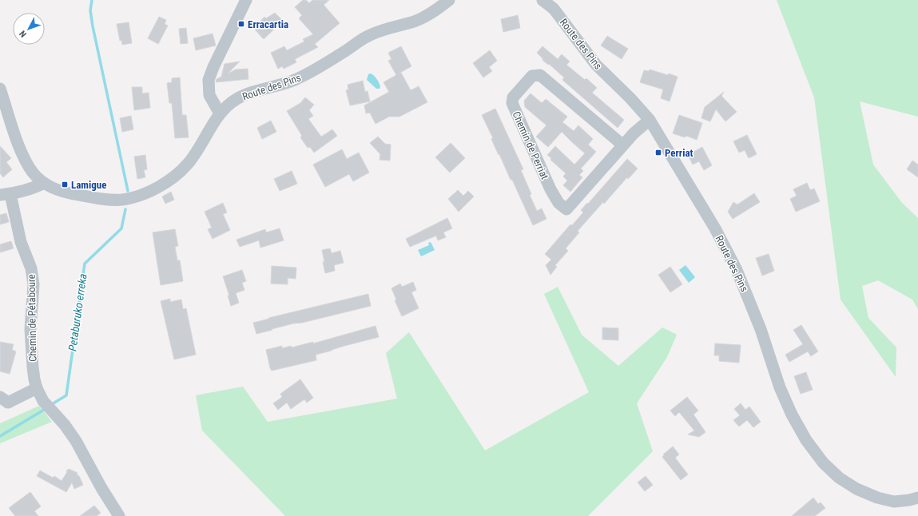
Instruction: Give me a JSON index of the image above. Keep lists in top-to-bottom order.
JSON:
{
  "streets": {
    "street": ["Route des Pins", "Chemin de Perriat", "Chemin de Pétaboure"]
  },
  "crossings": [
    ["Route des Pins", "Chemin de Perriat"]
  ],
  "water": ["Petaburuko erreka"],
  "places": {
    "transit": ["Erracartia", "Perriat", "Lamigue"]
  },
  "north": "bottom left"
}
